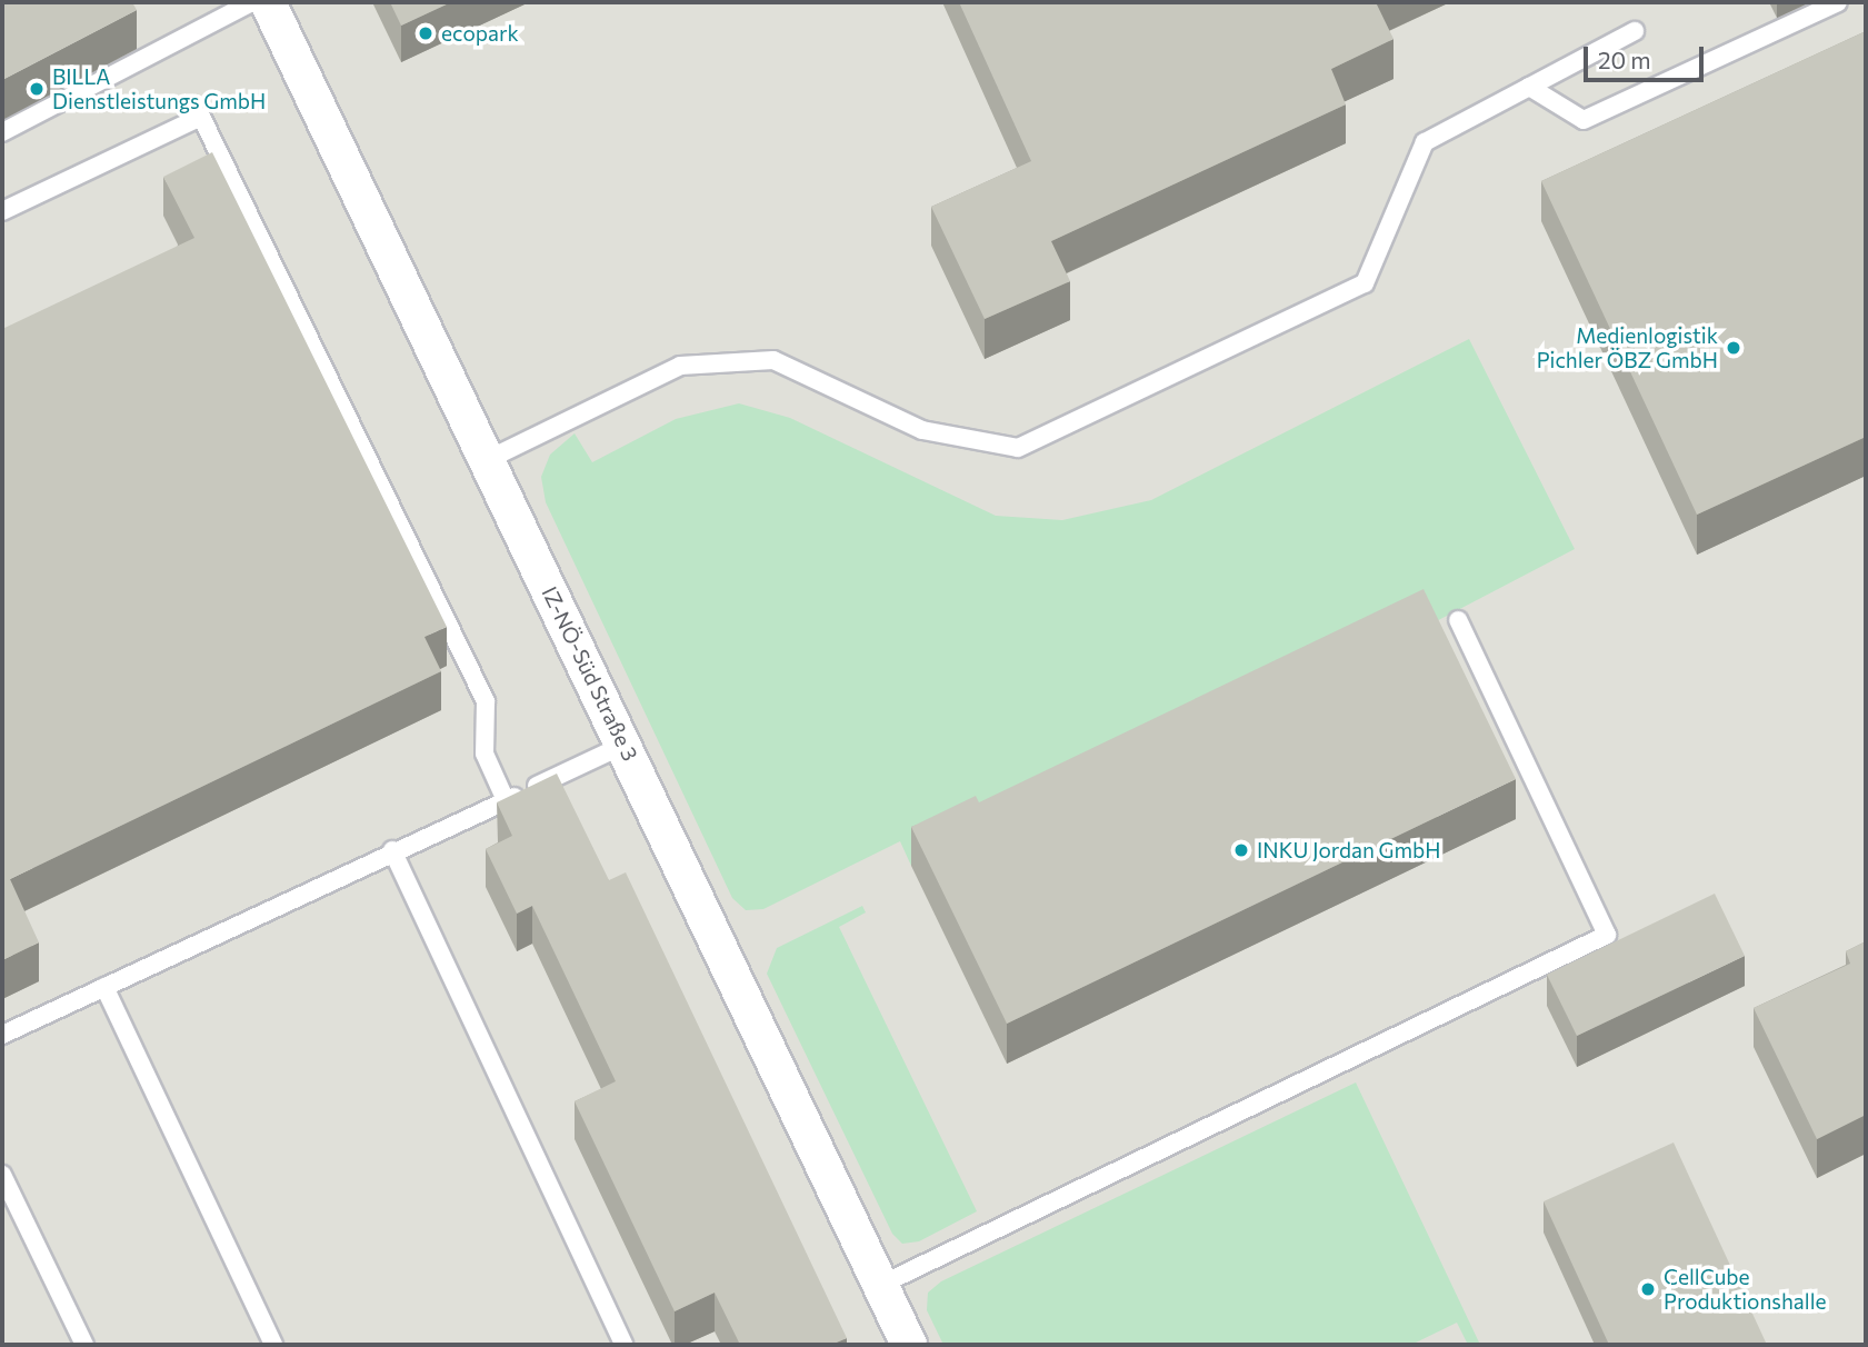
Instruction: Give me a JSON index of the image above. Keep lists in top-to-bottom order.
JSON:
{
  "streets": {
    "street": ["IZ-NÖ-Süd Straße 3"]
  },
  "places": [
    "ecopark",
    "BILLA Dienstleistungs GmbH",
    "Medienlogistik Pichler ÖBZ GmbH",
    "INKU Jordan GmbH",
    "CellCube Produktionshalle"
  ],
  "scale_bar": "20 m"
}
